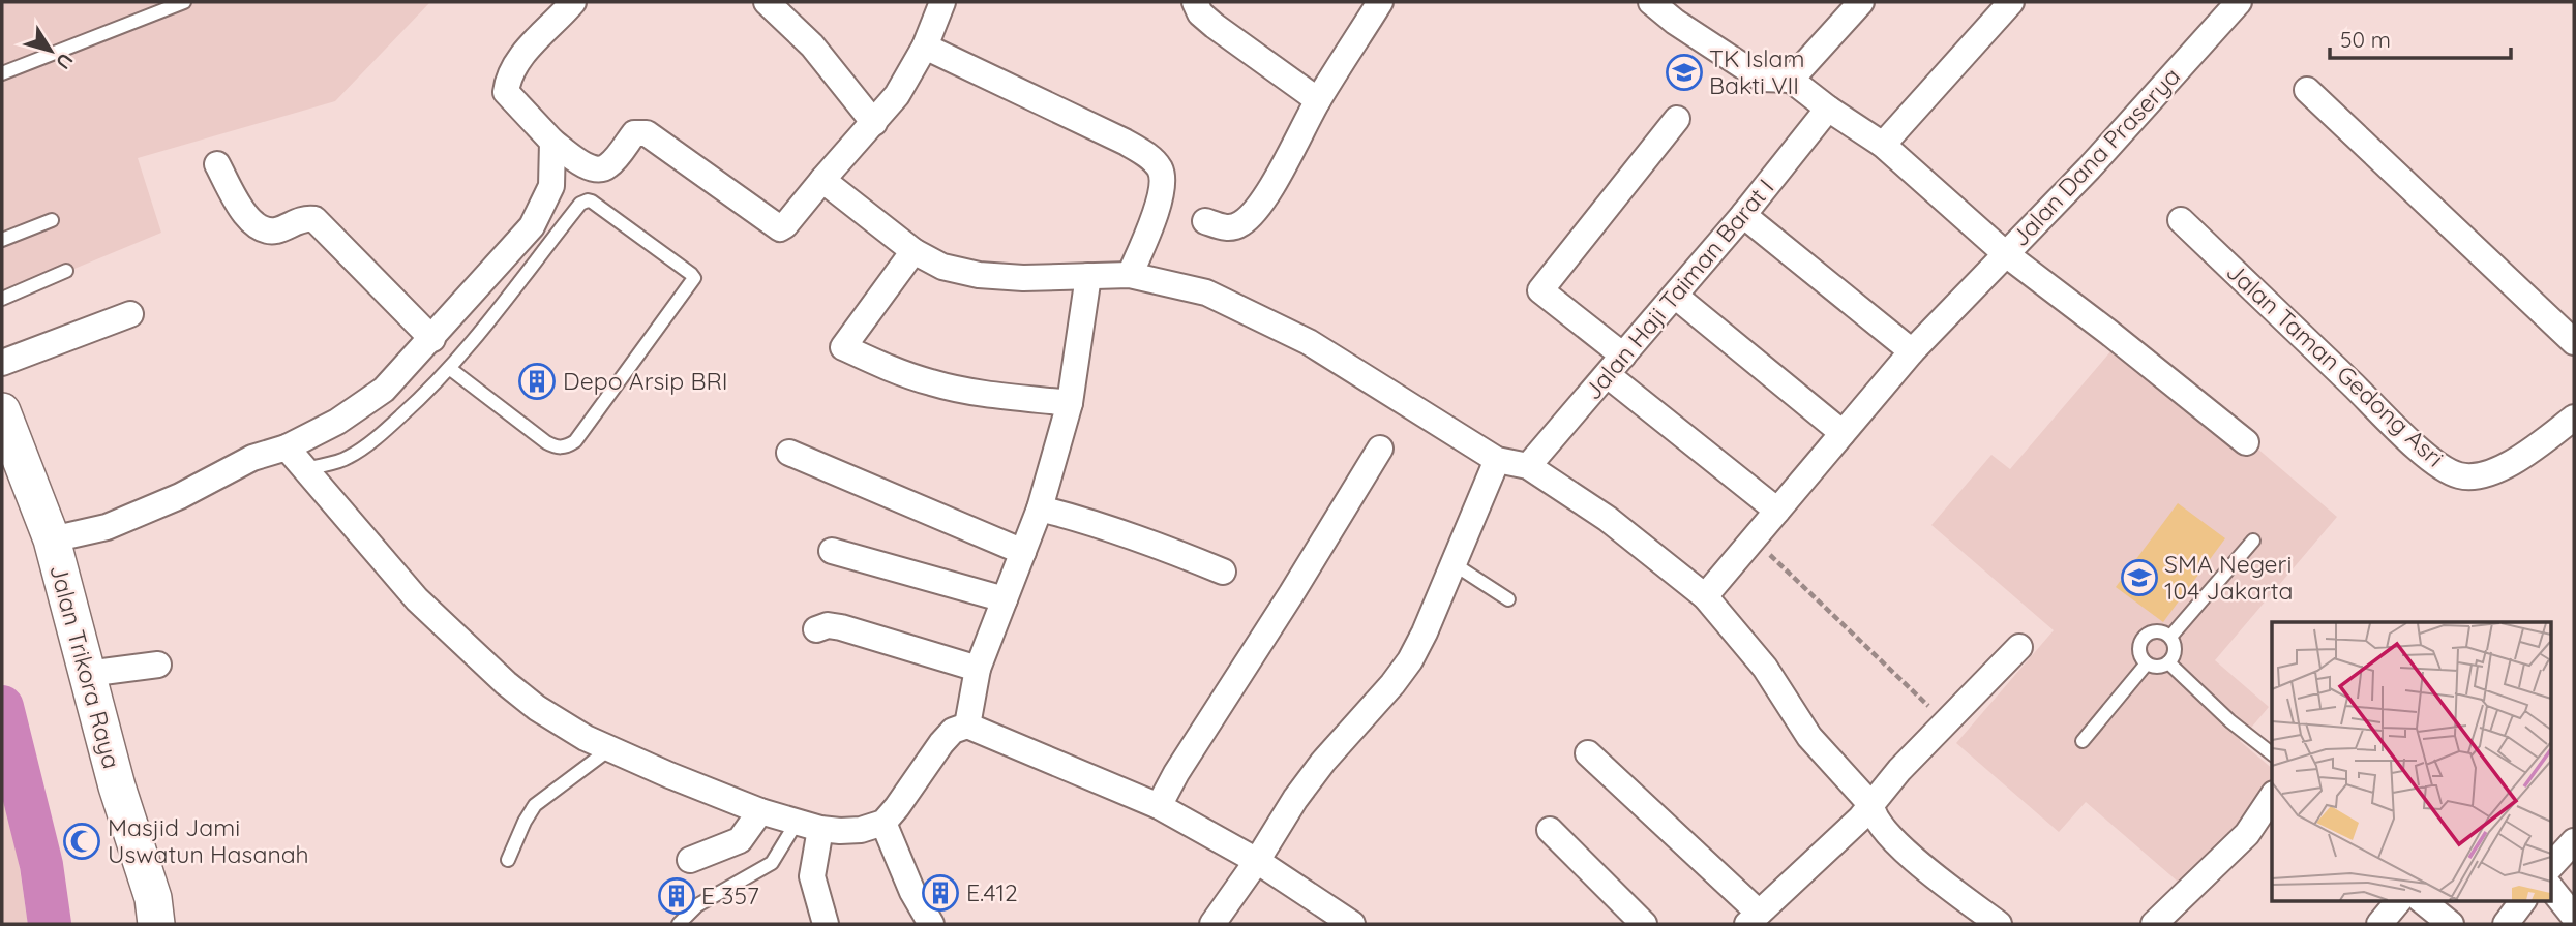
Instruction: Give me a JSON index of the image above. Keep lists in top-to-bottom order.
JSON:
{
  "streets": {
    "street": [
      "Jalan Dana Praserya",
      "Jalan Haji Taiman Barat I",
      "Jalan Taman Gedong Asri",
      "Jalan Trikora Raya"
    ]
  },
  "crossings": [
    ["Jalan Dana Praserya", "Jalan Haji Taiman Barat I"]
  ],
  "places": {
    "school or university": ["TK Islam Bakti VII", "SMA Negeri 104 Jakarta"],
    "building": ["Depo Arsip BRI", "E.412", "E 357"],
    "mosque": ["Masjid Jami Uswatun Hasanah"]
  },
  "scale_bar": "50 m",
  "north": "bottom right"
}
